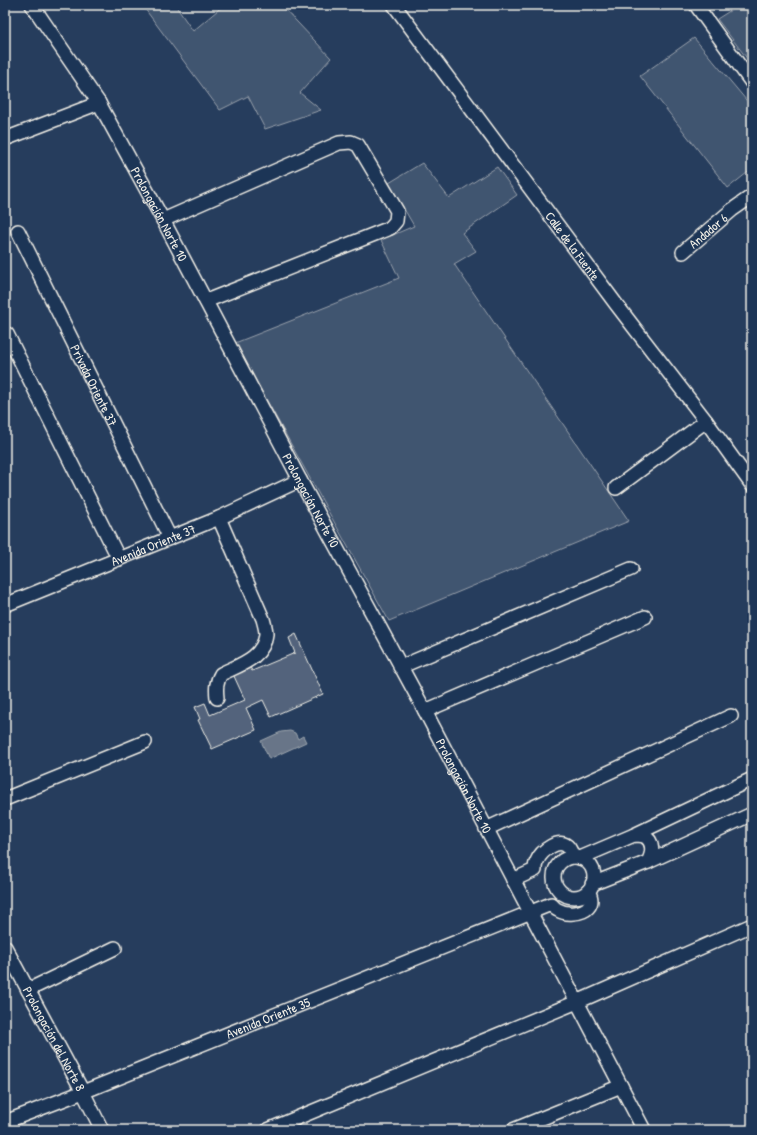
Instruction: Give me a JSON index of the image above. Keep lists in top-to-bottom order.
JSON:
{
  "streets": {
    "street": [
      "Prolongación Norte 10",
      "Andador 6",
      "Calle de la Fuente",
      "Privada Oriente 37",
      "Avenida Oriente 37",
      "Avenida Oriente 35",
      "Prolongación del Norte 8"
    ]
  },
  "crossings": [
    ["Prolongación Norte 10", "Avenida Oriente 37"],
    ["Prolongación Norte 10", "Avenida Oriente 35"],
    ["Privada Oriente 37", "Avenida Oriente 37"],
    ["Avenida Oriente 35", "Prolongación del Norte 8"]
  ]
}
